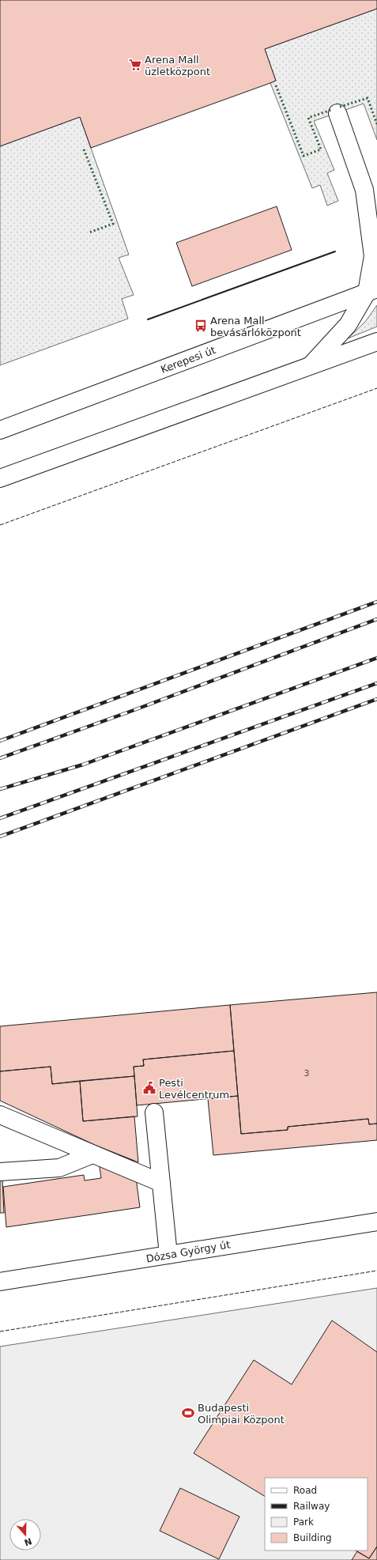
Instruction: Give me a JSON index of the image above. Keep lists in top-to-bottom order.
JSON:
{
  "streets": {
    "main road": ["Kerepesi út", "Dózsa György út"]
  },
  "places": {
    "supermarket": ["Arena Mall üzletközpont"],
    "bus stop": ["Arena Mall bevásárlóközpont"],
    "public building": ["Pesti Levélcentrum"],
    "sports": ["Budapesti Olimpiai Központ"]
  },
  "house_numbers": ["3"],
  "legend": [
    "Road",
    "Railway",
    "Park",
    "Building"
  ],
  "north": "bottom"
}
